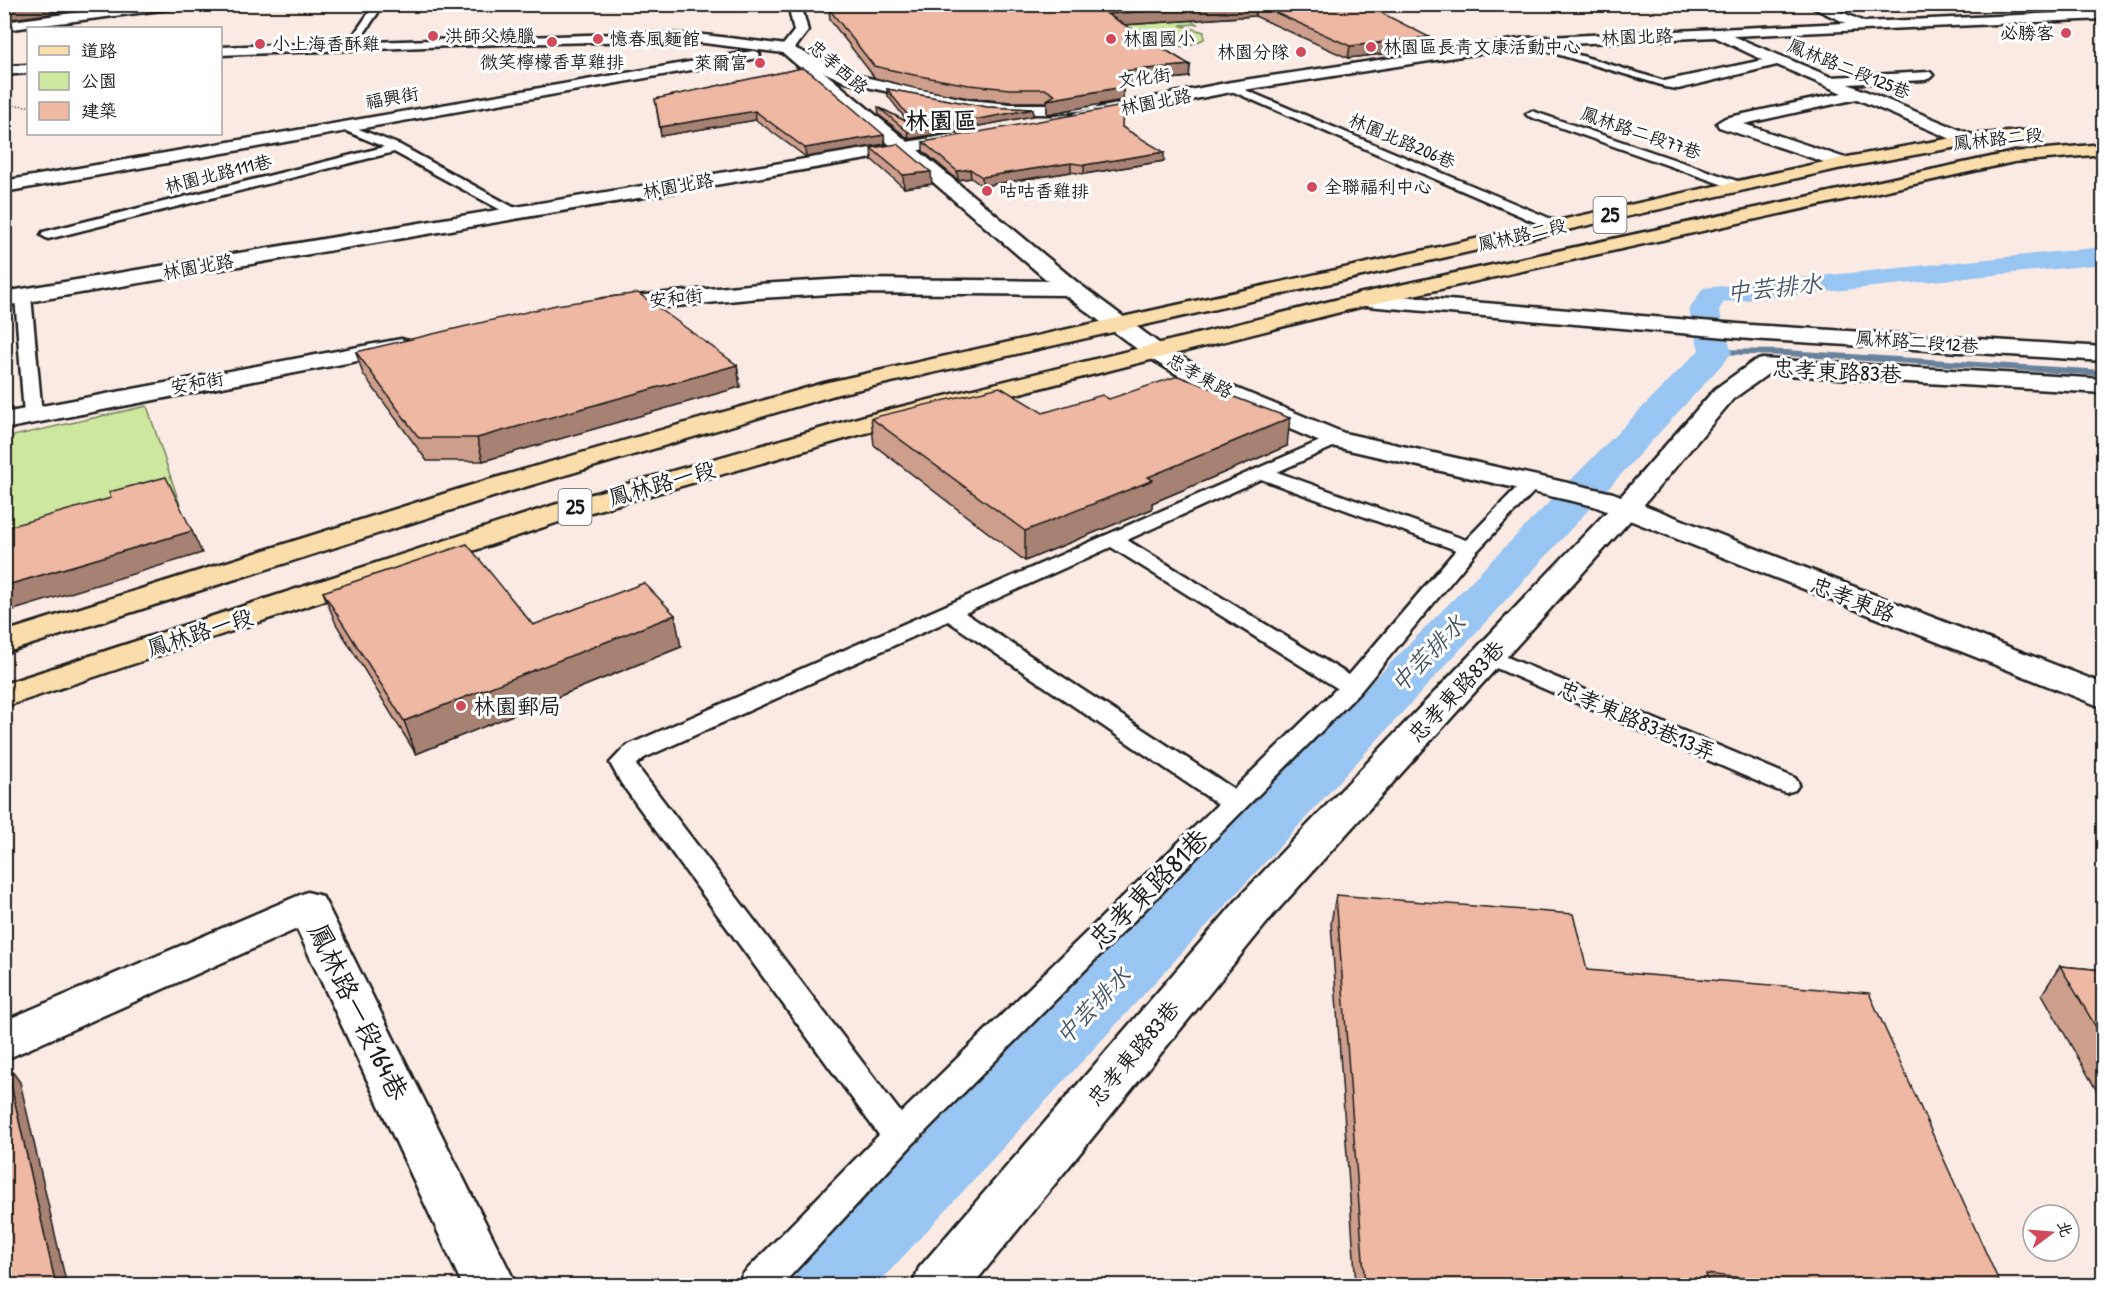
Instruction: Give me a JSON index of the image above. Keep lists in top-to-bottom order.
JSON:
{
  "streets": {
    "main road": ["鳳林路二段", "25", "鳳林路一段"],
    "street": [
      "林園北路",
      "忠孝西路",
      "鳳林路二段125巷",
      "文化街",
      "福興街",
      "安和街",
      "鳳林路二段12巷",
      "忠孝東路83巷",
      "忠孝東路",
      "鳳林路一段164巷"
    ],
    "lane": [
      "鳳林路二段77巷",
      "林園北路206巷",
      "林園北路111巷",
      "忠孝東路83巷13弄",
      "忠孝東路81巷"
    ]
  },
  "crossings": [
    ["林園北路", "忠孝西路"],
    ["林園北路", "鳳林路二段125巷"],
    ["林園北路", "文化街"],
    ["林園北路", "林園北路206巷"],
    ["林園北路", "忠孝東路"],
    ["忠孝西路", "文化街"],
    ["忠孝西路", "福興街"],
    ["忠孝西路", "忠孝東路"],
    ["鳳林路二段125巷", "鳳林路二段"],
    ["文化街", "福興街"],
    ["文化街", "林園北路206巷"],
    ["鳳林路二段77巷", "鳳林路二段"],
    ["鳳林路二段", "林園北路206巷"],
    ["鳳林路二段", "鳳林路二段12巷"],
    ["鳳林路二段", "忠孝東路"],
    ["鳳林路二段", "鳳林路一段"],
    ["安和街", "忠孝東路"],
    ["忠孝東路83巷", "忠孝東路"],
    ["忠孝東路83巷", "忠孝東路83巷13弄"],
    ["忠孝東路", "鳳林路一段"],
    ["忠孝東路", "忠孝東路81巷"]
  ],
  "districts": ["林園區"],
  "water": ["中芸排水"],
  "places": [
    "必勝客",
    "洪師父燒臘",
    "憶春風麵館",
    "林園國小",
    "微笑檸檬香草雞排",
    "小上海香酥雞",
    "林園區長青文康活動中心",
    "林園分隊",
    "萊爾富",
    "全聯福利中心",
    "咕咕香雞排",
    "林園郵局"
  ],
  "legend": ["道路", "公園", "建築"],
  "north": "right"
}
